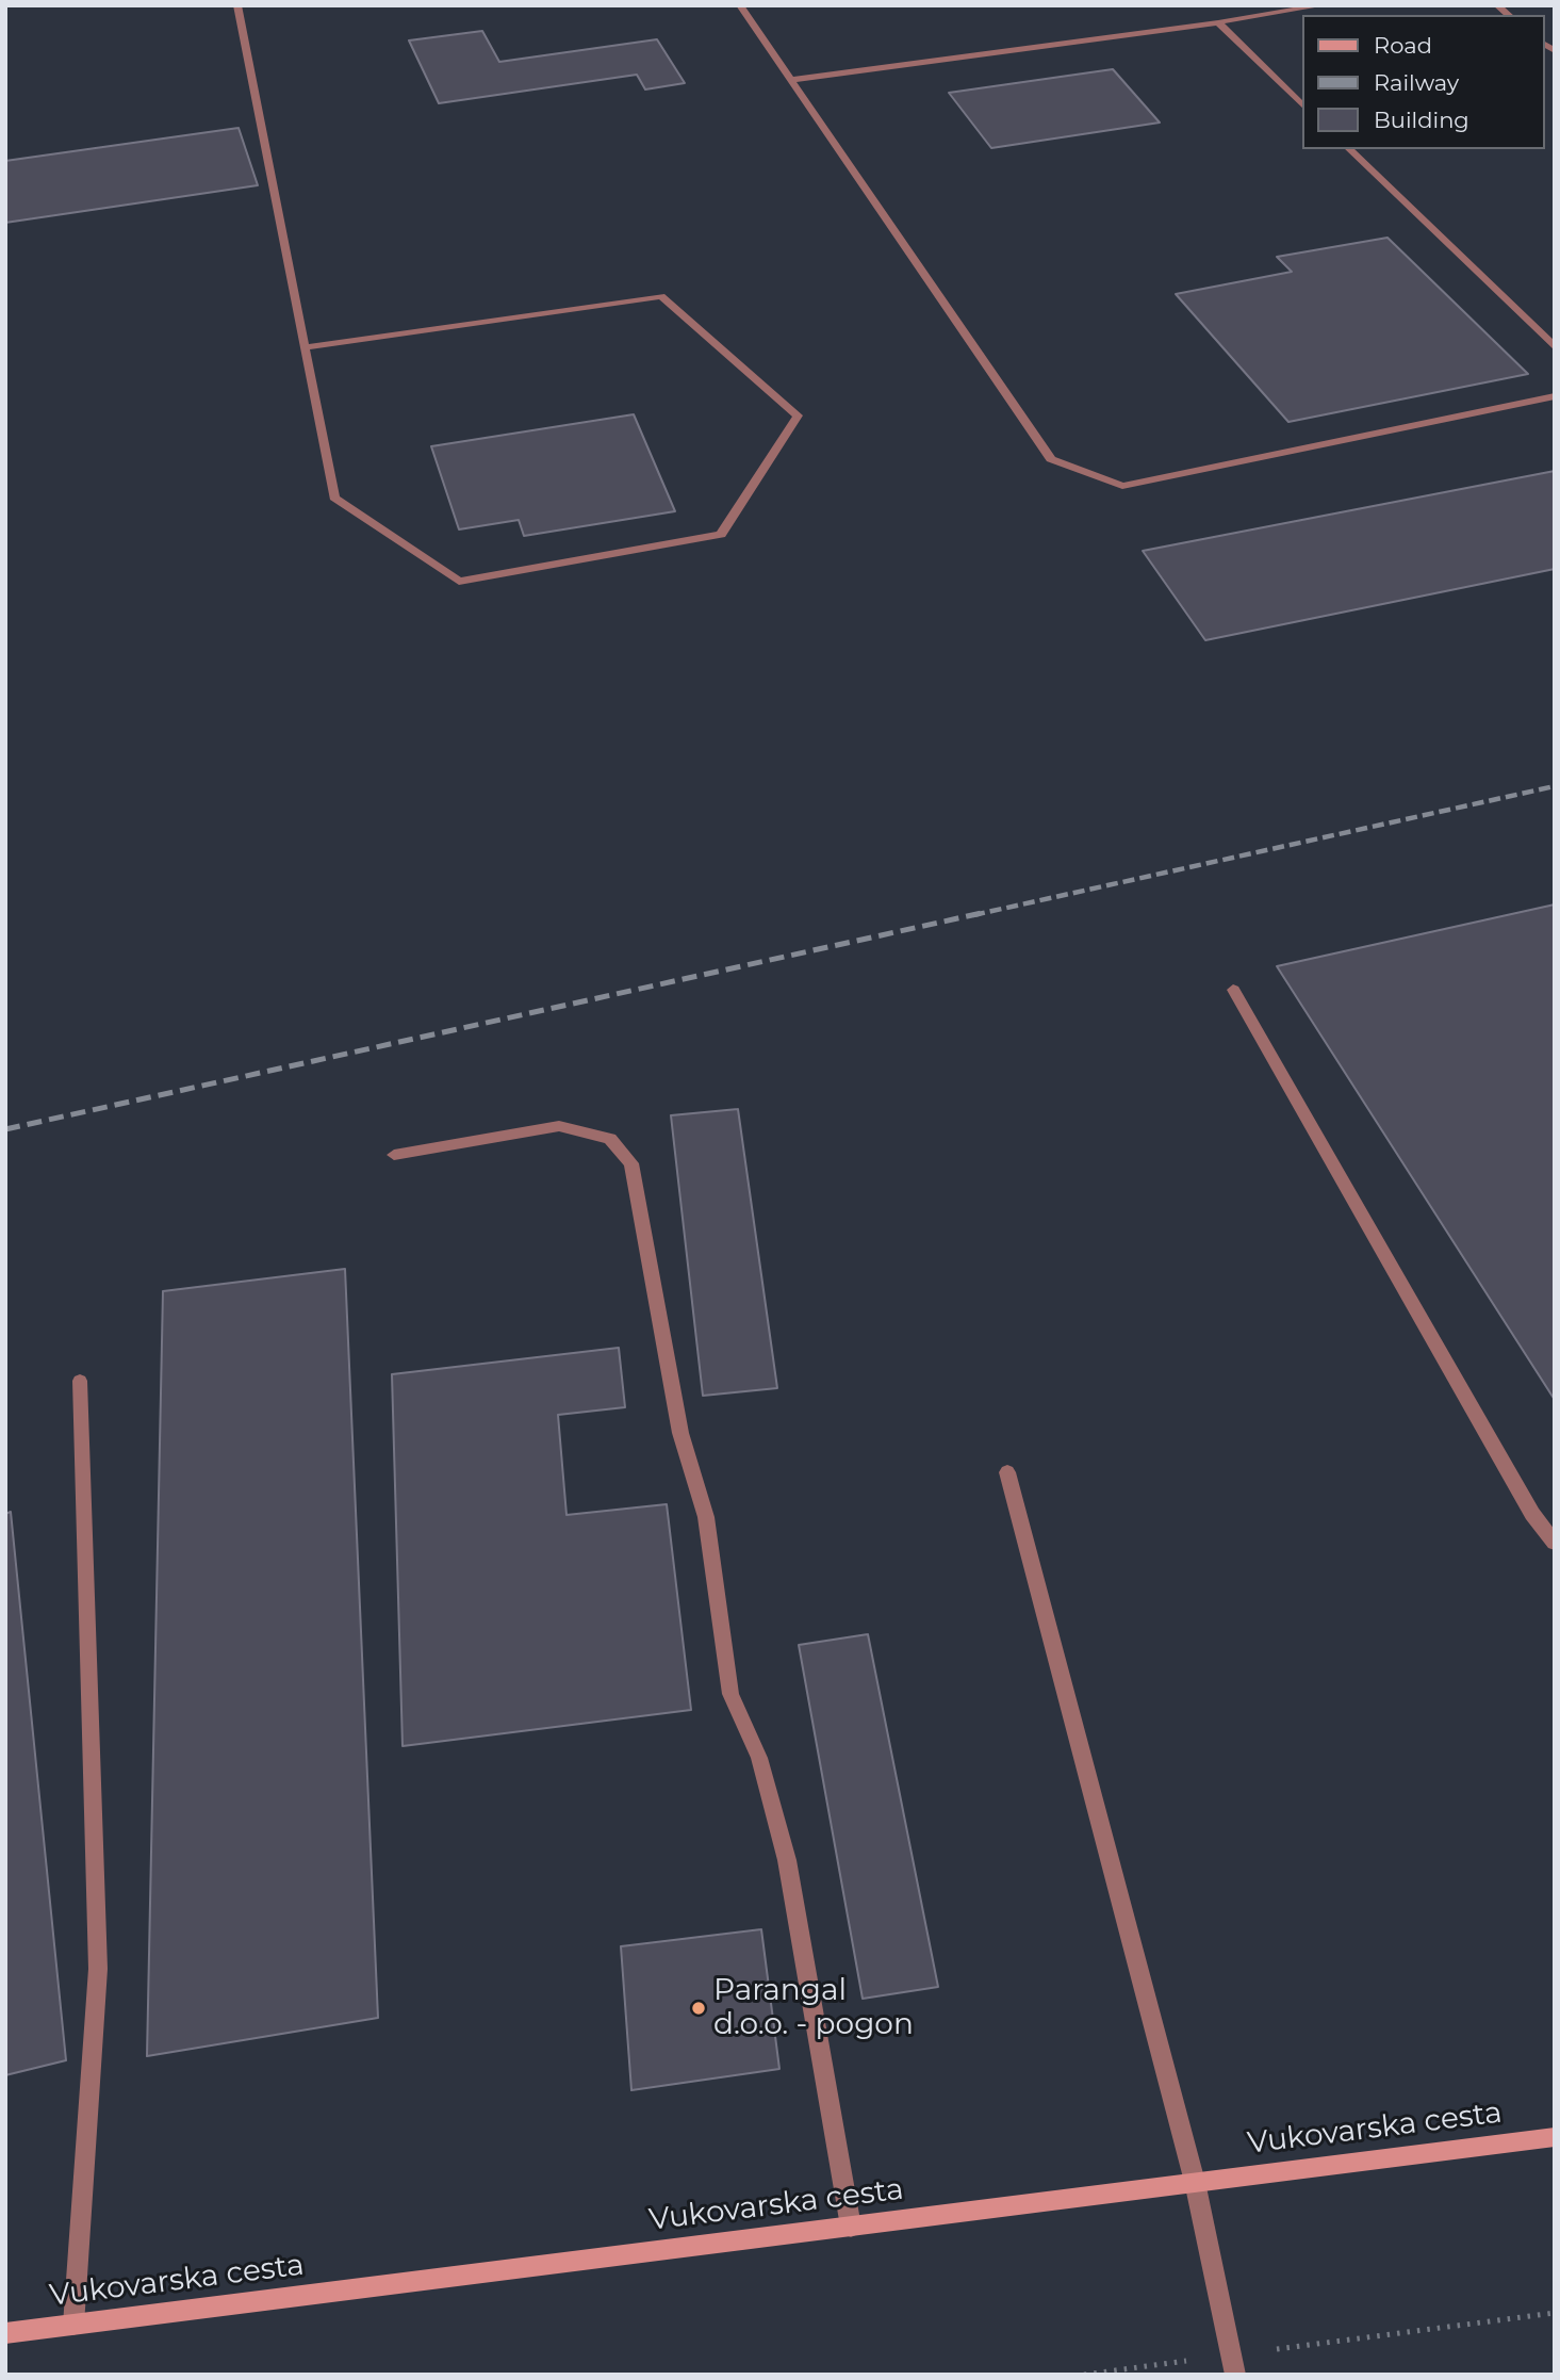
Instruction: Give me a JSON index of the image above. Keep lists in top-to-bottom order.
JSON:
{
  "streets": {
    "main road": ["Vukovarska cesta"]
  },
  "places": ["Parangal d.o.o. - pogon"],
  "legend": ["Road", "Railway", "Building"]
}
